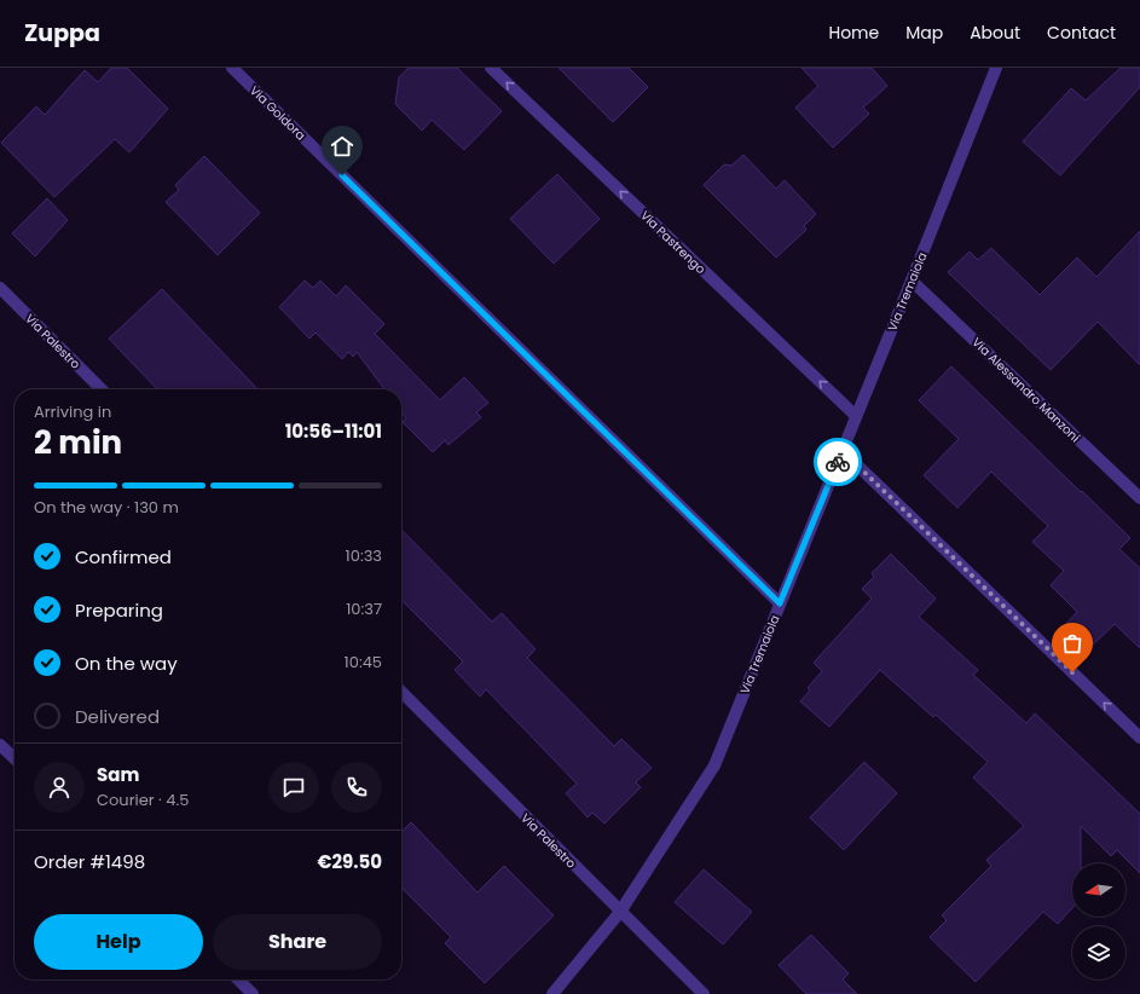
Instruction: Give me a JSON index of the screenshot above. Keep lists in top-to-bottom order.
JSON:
{
  "streets": {
    "street": [
      "Via Goldora",
      "Via Pastrengo",
      "Via Tremaiola",
      "Via Palestro",
      "Via Alessandro Manzoni"
    ]
  },
  "crossings": [
    ["Via Goldora", "Via Tremaiola"],
    ["Via Pastrengo", "Via Tremaiola"],
    ["Via Tremaiola", "Via Palestro"],
    ["Via Tremaiola", "Via Alessandro Manzoni"]
  ],
  "one_way": ["Via Pastrengo"],
  "north": "left",
  "page": {
    "header": "Zuppa",
    "nav": [
      "Home",
      "Map",
      "About",
      "Contact"
    ],
    "heading": ["2 min", "Arriving in", "10:56–11:01"],
    "panel": [
      "Sam",
      "Courier · 4.5",
      "Order #1498",
      "€29.50"
    ],
    "bar": "On the way · 130 m",
    "list": [
      ["Confirmed", "10:33"],
      ["Preparing", "10:37"],
      ["On the way", "10:45"],
      "Delivered"
    ],
    "buttons": ["Help", "Share"]
  }
}
